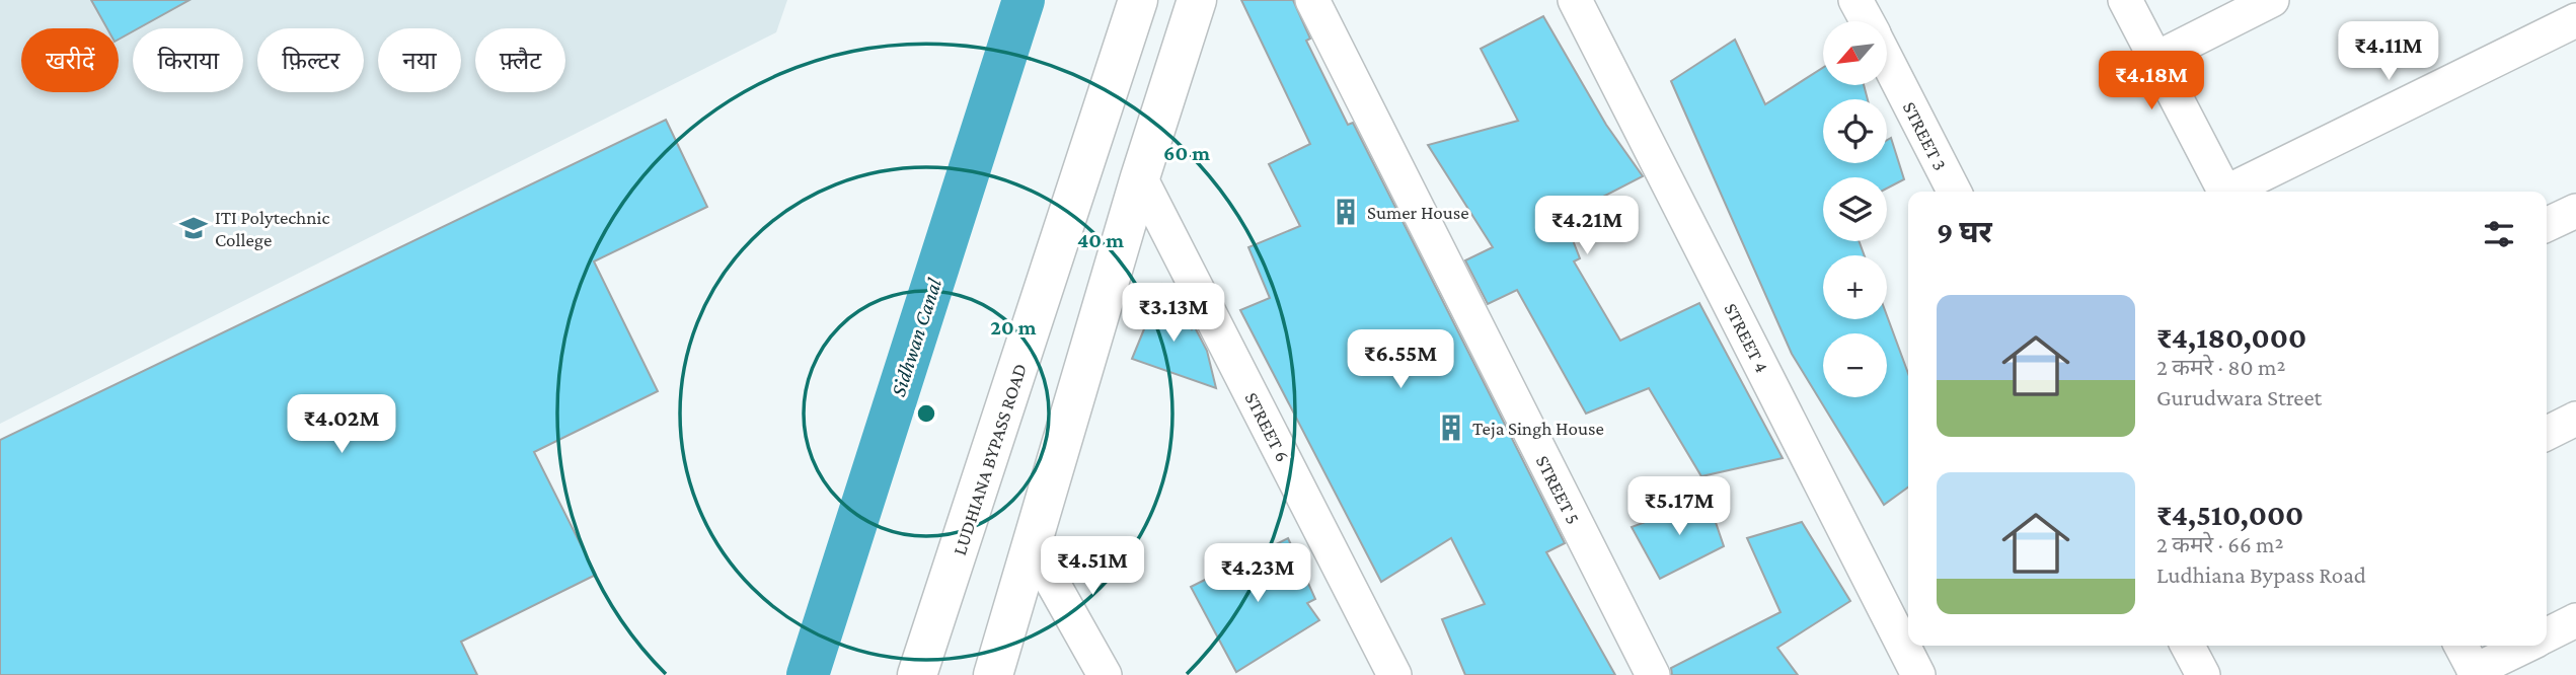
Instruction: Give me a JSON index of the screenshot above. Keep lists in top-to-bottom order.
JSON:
{
  "streets": {
    "highway": ["LUDHIANA BYPASS ROAD"],
    "street": [
      "STREET 3",
      "STREET 4",
      "STREET 6",
      "STREET 5"
    ]
  },
  "water": ["Sidhwan Canal"],
  "places": {
    "building": ["Sumer House", "Teja Singh House"],
    "school or university": ["ITI Polytechnic College"]
  },
  "north": "bottom left",
  "page": {
    "map_buttons": ["+", "−"],
    "price": [
      "₹4.11M",
      "₹4.18M",
      "₹4.21M",
      "₹3.13M",
      "₹6.55M",
      "₹4.02M",
      "₹5.17M",
      "₹4.51M",
      "₹4.23M"
    ],
    "chip": [
      "खरीदें",
      "किराया",
      "फ़िल्टर",
      "नया",
      "फ़्लैट"
    ],
    "heading": "9 घर",
    "list": [
      {
        "name": "₹4,180,000",
        "note": "2 कमरे · 80 m² · Gurudwara Street"
      },
      {
        "name": "₹4,510,000",
        "note": "2 कमरे · 66 m² · Ludhiana Bypass Road"
      }
    ]
  },
  "rings": ["60 m", "40 m", "20 m"]
}
